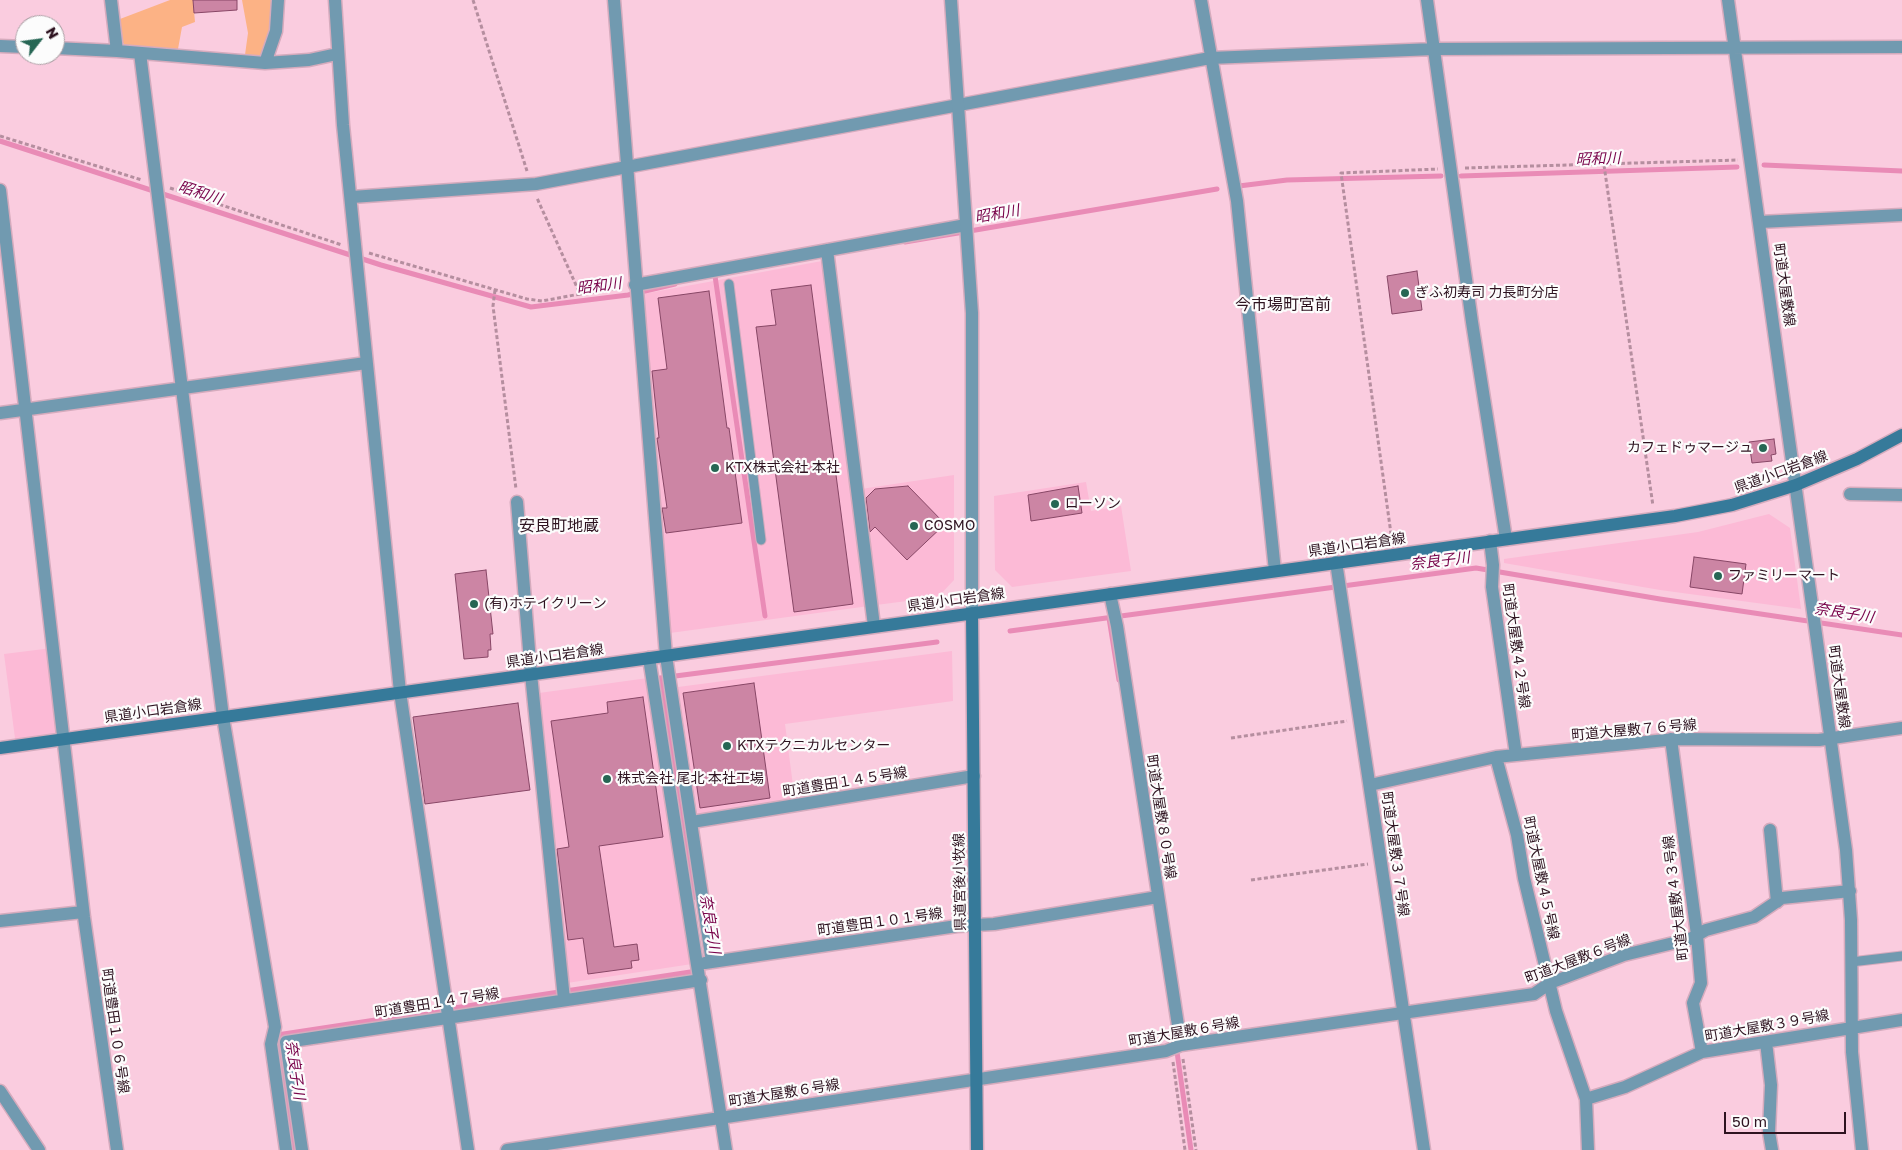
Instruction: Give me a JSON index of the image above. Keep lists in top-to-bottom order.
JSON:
{
  "streets": {
    "main road": ["県道小口岩倉線", "県道宮後小牧線"],
    "street": [
      "町道大屋敷線",
      "町道大屋敷４２号線",
      "町道大屋敷７６号線",
      "町道豊田１４５号線",
      "町道大屋敷８０号線",
      "町道大屋敷３７号線",
      "町道大屋敷４５号線",
      "町道大屋敷４３号線",
      "町道豊田１０１号線",
      "町道大屋敷６号線",
      "町道豊田１４７号線",
      "町道大屋敷３９号線",
      "町道豊田１０６号線"
    ]
  },
  "crossings": [
    ["町道大屋敷線", "県道小口岩倉線"],
    ["町道大屋敷線", "町道大屋敷７６号線"],
    ["町道大屋敷線", "町道大屋敷６号線"],
    ["町道大屋敷線", "町道大屋敷３９号線"],
    ["県道小口岩倉線", "町道大屋敷４２号線"],
    ["県道小口岩倉線", "町道大屋敷８０号線"],
    ["県道小口岩倉線", "町道大屋敷３７号線"],
    ["県道小口岩倉線", "県道宮後小牧線"],
    ["県道小口岩倉線", "町道豊田１０６号線"],
    ["町道大屋敷４２号線", "町道大屋敷７６号線"],
    ["町道大屋敷７６号線", "町道大屋敷３７号線"],
    ["町道大屋敷７６号線", "町道大屋敷４５号線"],
    ["町道大屋敷７６号線", "町道大屋敷４３号線"],
    ["町道豊田１４５号線", "県道宮後小牧線"],
    ["町道大屋敷８０号線", "町道豊田１０１号線"],
    ["町道大屋敷８０号線", "町道大屋敷６号線"],
    ["町道大屋敷３７号線", "町道大屋敷６号線"],
    ["町道大屋敷４５号線", "町道大屋敷６号線"],
    ["町道大屋敷４５号線", "町道大屋敷３９号線"],
    ["県道宮後小牧線", "町道豊田１０１号線"],
    ["県道宮後小牧線", "町道大屋敷６号線"],
    ["町道大屋敷４３号線", "町道大屋敷６号線"],
    ["町道大屋敷４３号線", "町道大屋敷３９号線"]
  ],
  "districts": ["今市場町宮前", "安良町地蔵"],
  "water": ["昭和川", "奈良子川"],
  "places": [
    "ぎふ初寿司 力長町分店",
    "カフェドゥマージュ",
    "KTX株式会社 本社",
    "ローソン",
    "COSMO",
    "ファミリーマート",
    "(有)ホテイクリーン",
    "KTXテクニカルセンター",
    "株式会社 尾北 本社工場"
  ],
  "scale_bar": "50 m",
  "north": "top right"
}
